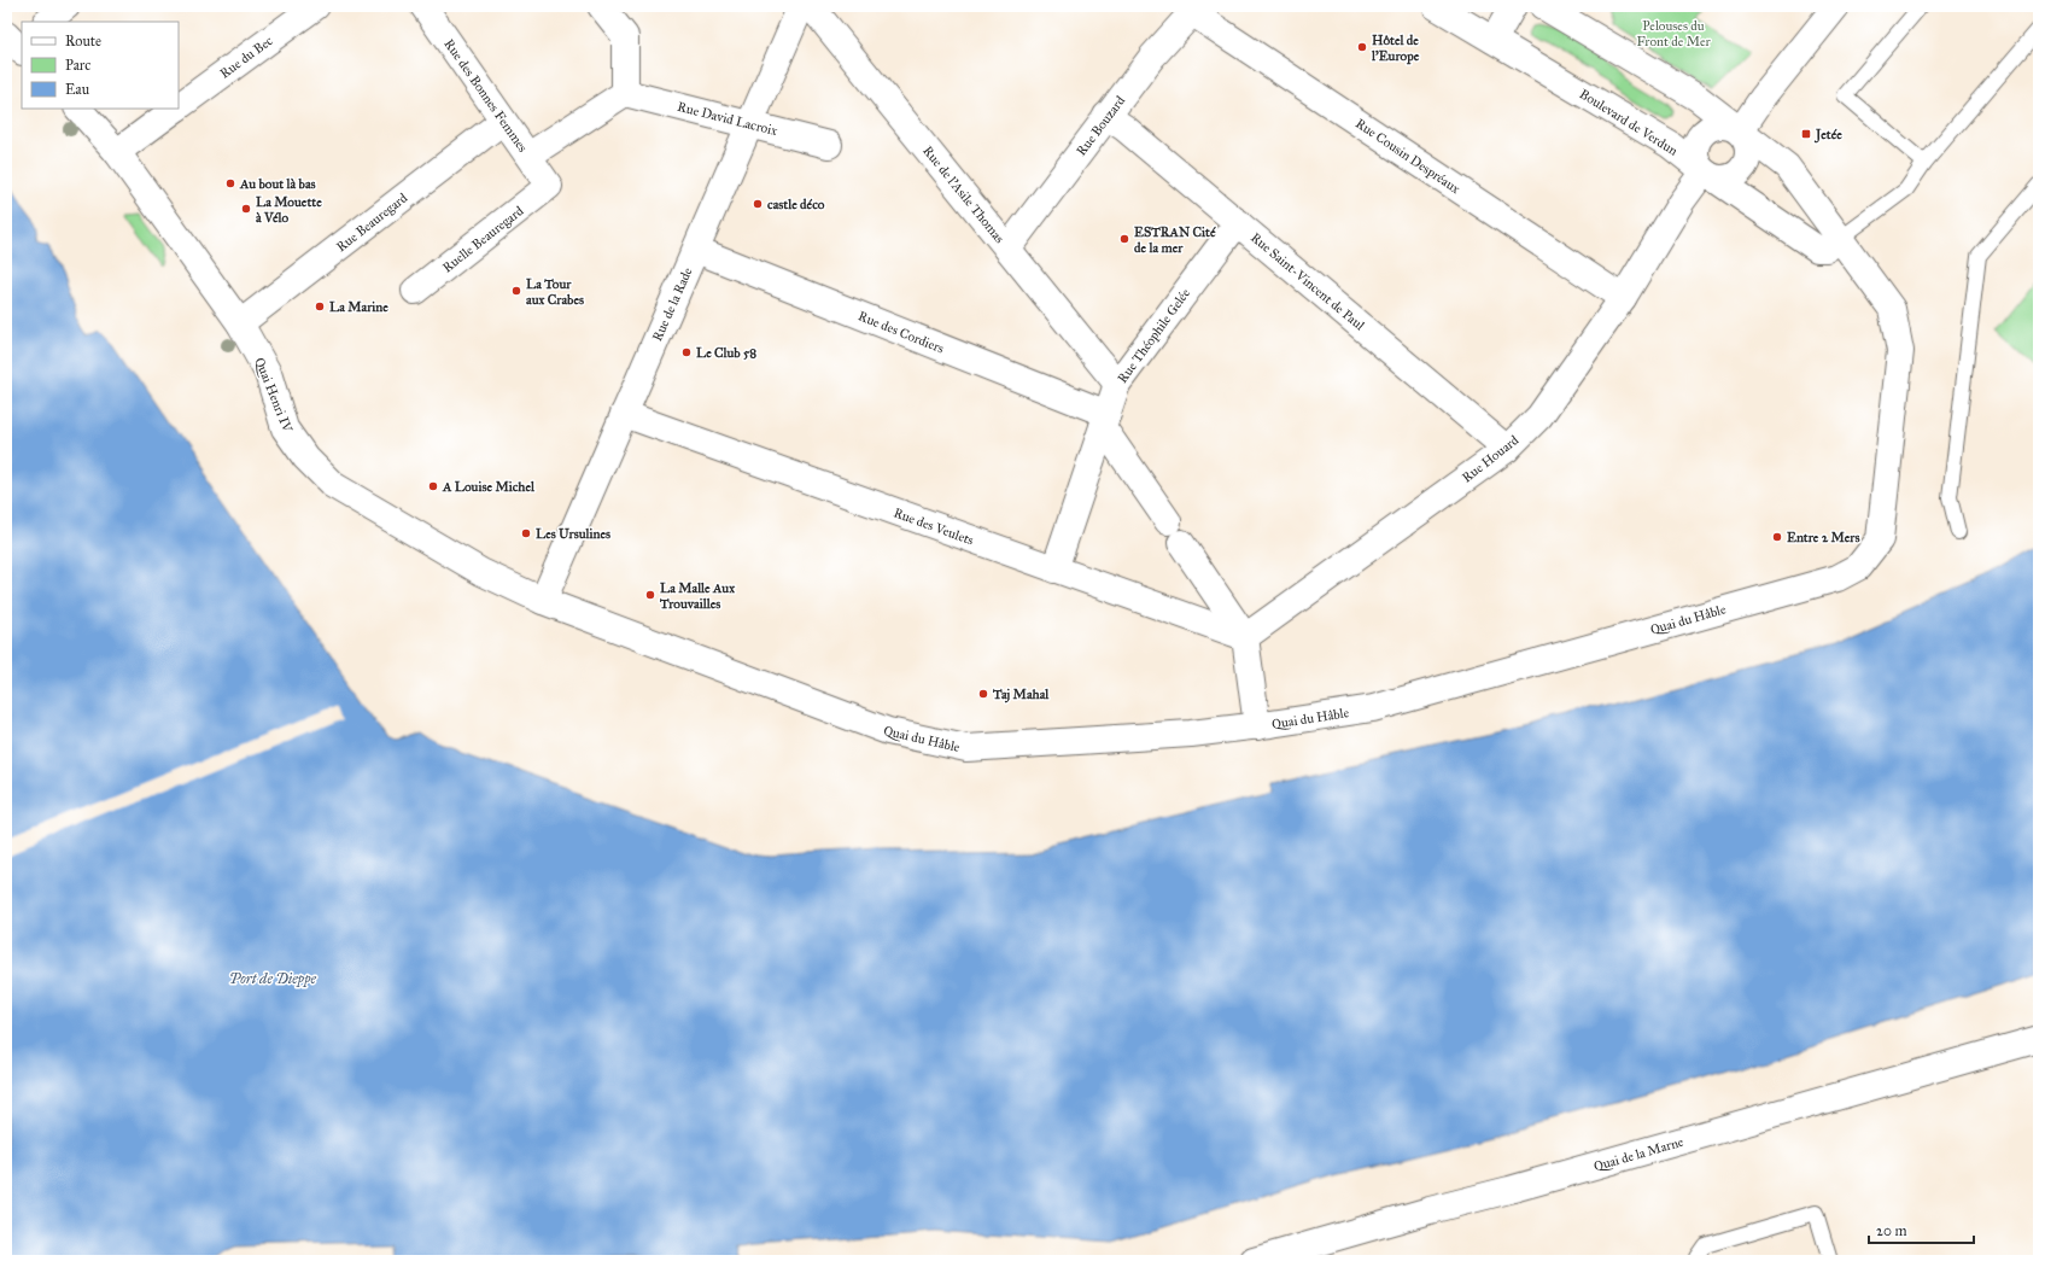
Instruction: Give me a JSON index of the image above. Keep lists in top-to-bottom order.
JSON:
{
  "streets": {
    "street": [
      "Rue du Bec",
      "Rue des Bonnes Femmes",
      "Rue David Lacroix",
      "Boulevard de Verdun",
      "Rue Bouzard",
      "Rue Cousin Despréaux",
      "Rue de l'Asile Thomas",
      "Rue Beauregard",
      "Ruelle Beauregard",
      "Rue Saint-Vincent de Paul",
      "Rue de la Rade",
      "Rue des Cordiers",
      "Rue Théophile Gelée",
      "Quai Henri IV",
      "Rue Houard",
      "Rue des Veulets",
      "Quai du Hâble",
      "Quai de la Marne"
    ]
  },
  "crossings": [
    ["Rue du Bec", "Quai Henri IV"],
    ["Rue des Bonnes Femmes", "Rue Beauregard"],
    ["Rue des Bonnes Femmes", "Ruelle Beauregard"],
    ["Rue David Lacroix", "Rue de la Rade"],
    ["Boulevard de Verdun", "Rue Houard"],
    ["Boulevard de Verdun", "Quai du Hâble"],
    ["Rue Bouzard", "Rue Cousin Despréaux"],
    ["Rue Bouzard", "Rue de l'Asile Thomas"],
    ["Rue Bouzard", "Rue Saint-Vincent de Paul"],
    ["Rue Cousin Despréaux", "Rue Houard"],
    ["Rue de l'Asile Thomas", "Rue Théophile Gelée"],
    ["Rue Beauregard", "Quai Henri IV"],
    ["Rue Saint-Vincent de Paul", "Rue Théophile Gelée"],
    ["Rue Saint-Vincent de Paul", "Rue Houard"],
    ["Rue de la Rade", "Rue des Cordiers"],
    ["Rue de la Rade", "Quai Henri IV"],
    ["Rue de la Rade", "Rue des Veulets"],
    ["Rue de la Rade", "Quai du Hâble"],
    ["Rue des Cordiers", "Rue Théophile Gelée"],
    ["Rue Théophile Gelée", "Rue des Veulets"],
    ["Quai Henri IV", "Quai du Hâble"],
    ["Rue Houard", "Rue des Veulets"]
  ],
  "water": ["Port de Dieppe"],
  "parks": ["Pelouses du Front de Mer"],
  "places": {
    "other": [
      "Hôtel de l'Europe",
      "Au bout là bas",
      "castle déco",
      "La Mouette à Vélo",
      "ESTRAN Cité de la mer",
      "La Tour aux Crabes",
      "La Marine",
      "Le Club 58",
      "A Louise Michel",
      "Les Ursulines",
      "Entre 2 Mers",
      "La Malle Aux Trouvailles",
      "Taj Mahal"
    ],
    "transit": ["Jetée"]
  },
  "legend": ["Route", "Parc", "Eau"],
  "scale_bar": "20 m"
}
